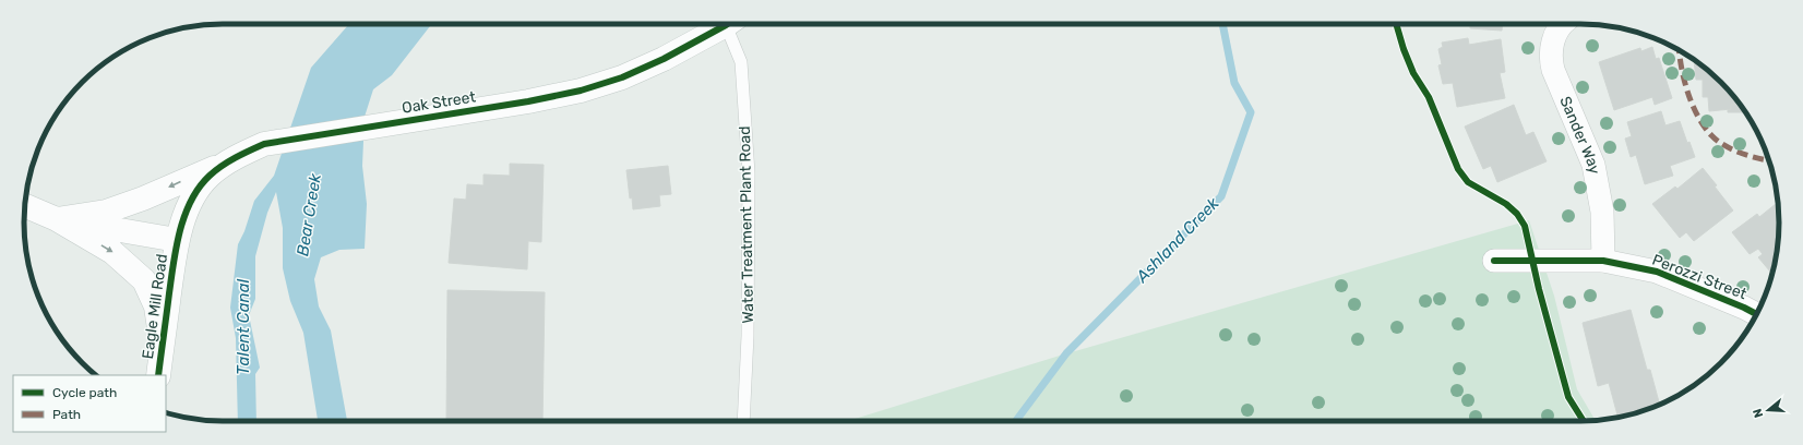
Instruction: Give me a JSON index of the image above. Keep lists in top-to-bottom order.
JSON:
{
  "streets": {
    "street": [
      "Oak Street",
      "Sander Way",
      "Perozzi Street",
      "Eagle Mill Road"
    ],
    "lane": ["Water Treatment Plant Road"]
  },
  "crossings": [
    ["Oak Street", "Eagle Mill Road"],
    ["Sander Way", "Perozzi Street"]
  ],
  "water": ["Bear Creek", "Ashland Creek", "Talent Canal"],
  "legend": ["Cycle path", "Path"],
  "north": "left"
}
